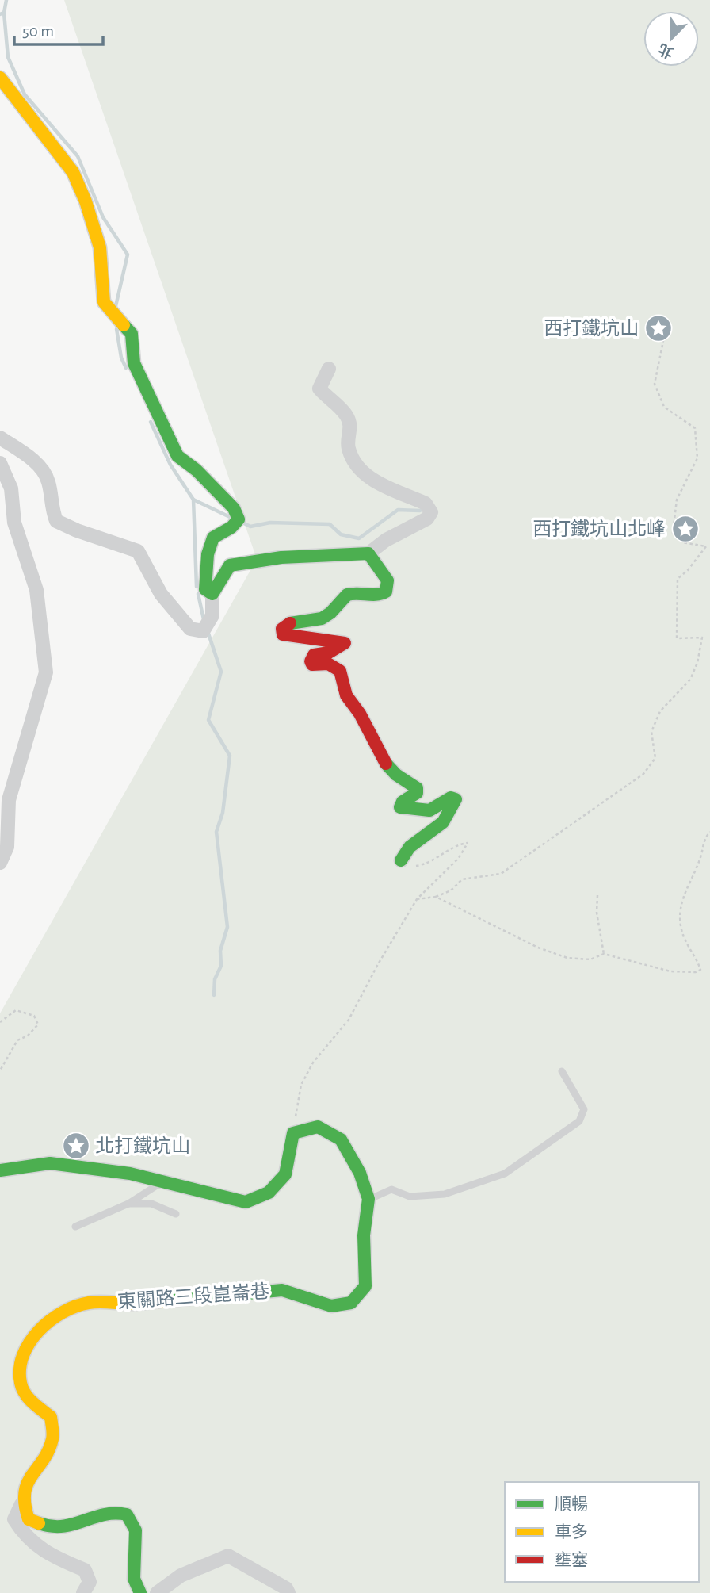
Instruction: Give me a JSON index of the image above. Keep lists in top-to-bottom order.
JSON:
{
  "streets": {
    "street": ["東關路三段崑崙巷"]
  },
  "places": {
    "place": ["西打鐵坑山", "西打鐵坑山北峰", "北打鐵坑山"]
  },
  "legend": ["順暢", "車多", "壅塞"],
  "scale_bar": "50 m",
  "north": "bottom left"
}
